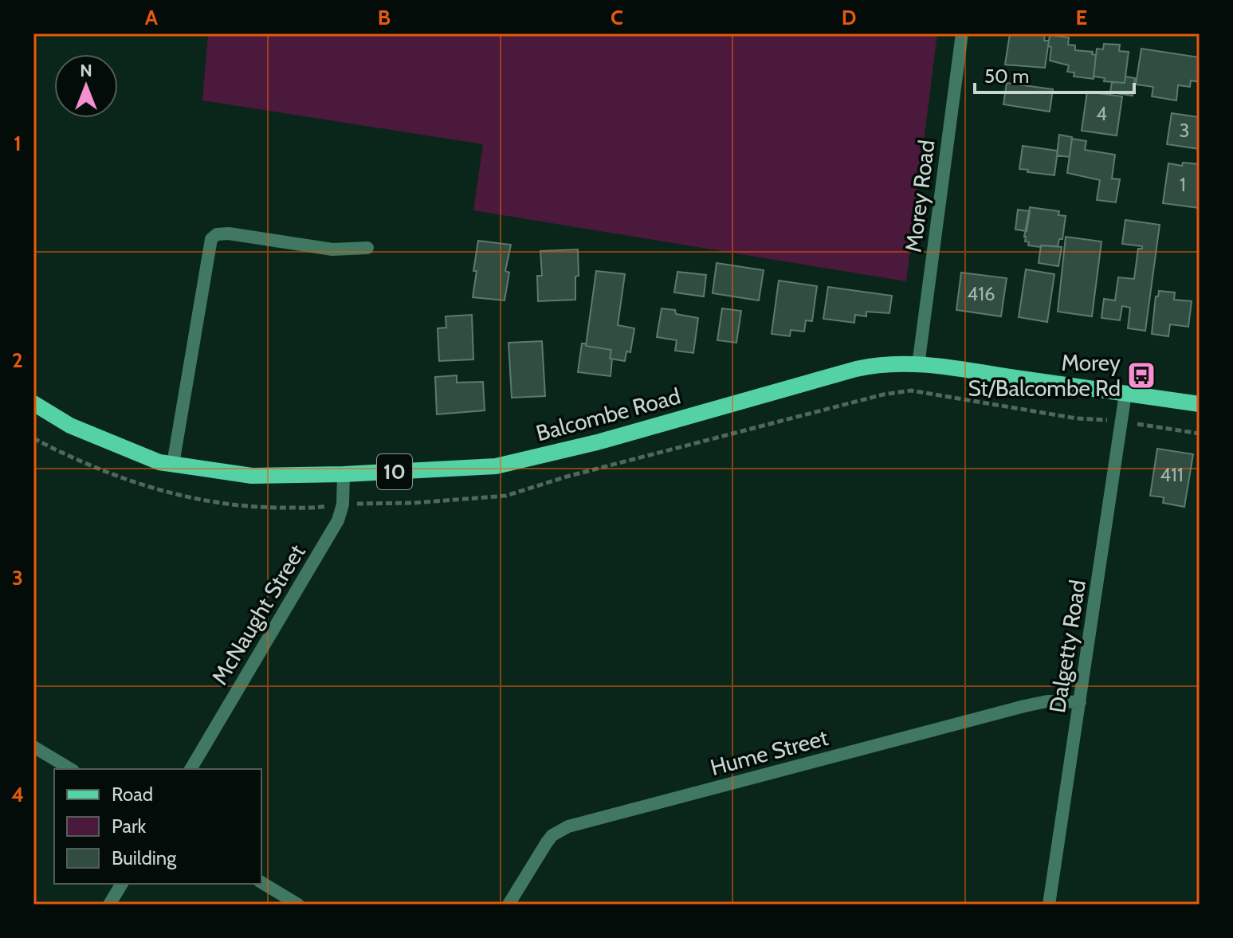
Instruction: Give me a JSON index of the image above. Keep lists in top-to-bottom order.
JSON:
{
  "streets": {
    "main road": ["Balcombe Road", "10"],
    "street": [
      "Morey Road",
      "McNaught Street",
      "Dalgetty Road",
      "Hume Street"
    ]
  },
  "crossings": [
    ["Morey Road", "Balcombe Road"],
    ["Balcombe Road", "McNaught Street"],
    ["Balcombe Road", "Dalgetty Road"],
    ["Dalgetty Road", "Hume Street"]
  ],
  "places": {
    "bus stop": ["Morey St/Balcombe Rd"]
  },
  "house_numbers": [
    "4",
    "3",
    "1",
    "416",
    "411"
  ],
  "legend": ["Road", "Park", "Building"],
  "scale_bar": "50 m",
  "north": "top",
  "grid": {
    "columns": [
      "A",
      "B",
      "C",
      "D",
      "E"
    ],
    "rows": [
      "1",
      "2",
      "3",
      "4"
    ]
  }
}
